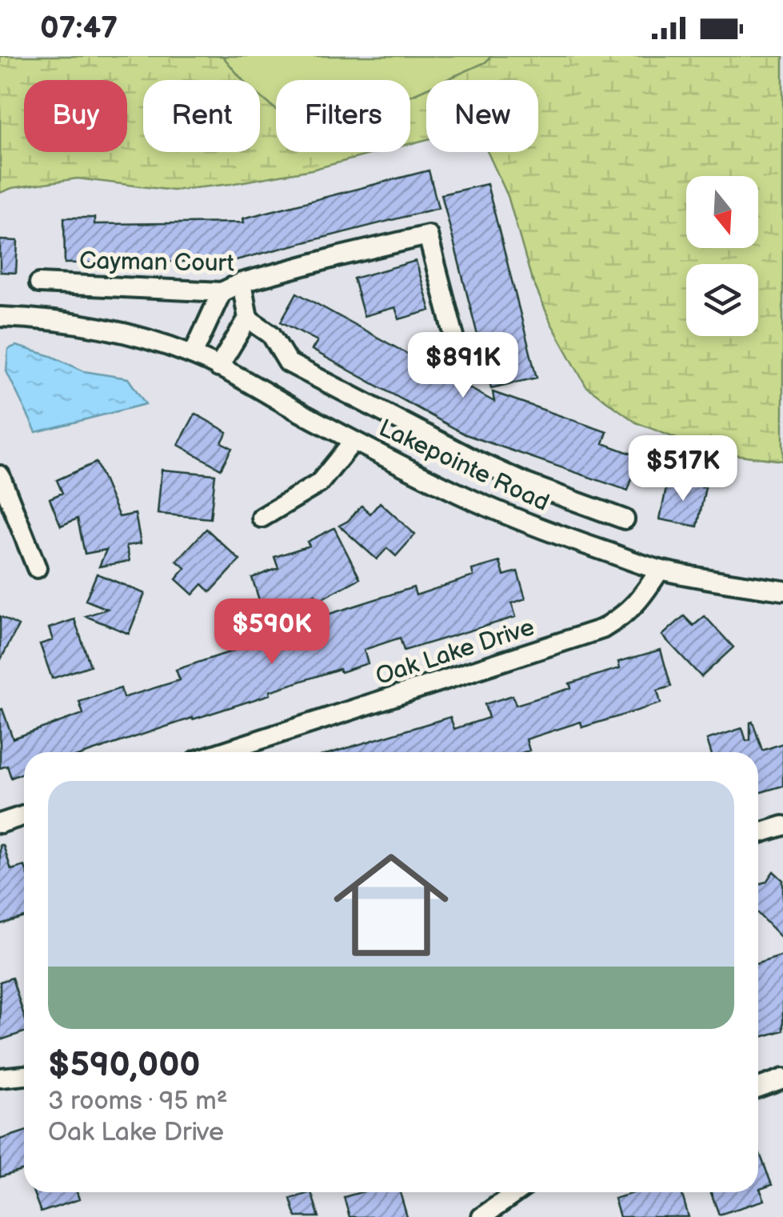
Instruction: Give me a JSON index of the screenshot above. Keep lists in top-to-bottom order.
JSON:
{
  "streets": {
    "street": ["Cayman Court", "Lakepointe Road", "Oak Lake Drive"]
  },
  "crossings": [
    ["Lakepointe Road", "Oak Lake Drive"]
  ],
  "north": "bottom",
  "page": {
    "status": "07:47",
    "chip": [
      "Buy",
      "Rent",
      "Filters",
      "New"
    ],
    "price": ["$891K", "$517K", "$590K"],
    "list": [
      {
        "name": "$590,000",
        "note": "3 rooms · 95 m² · Oak Lake Drive"
      }
    ]
  }
}
